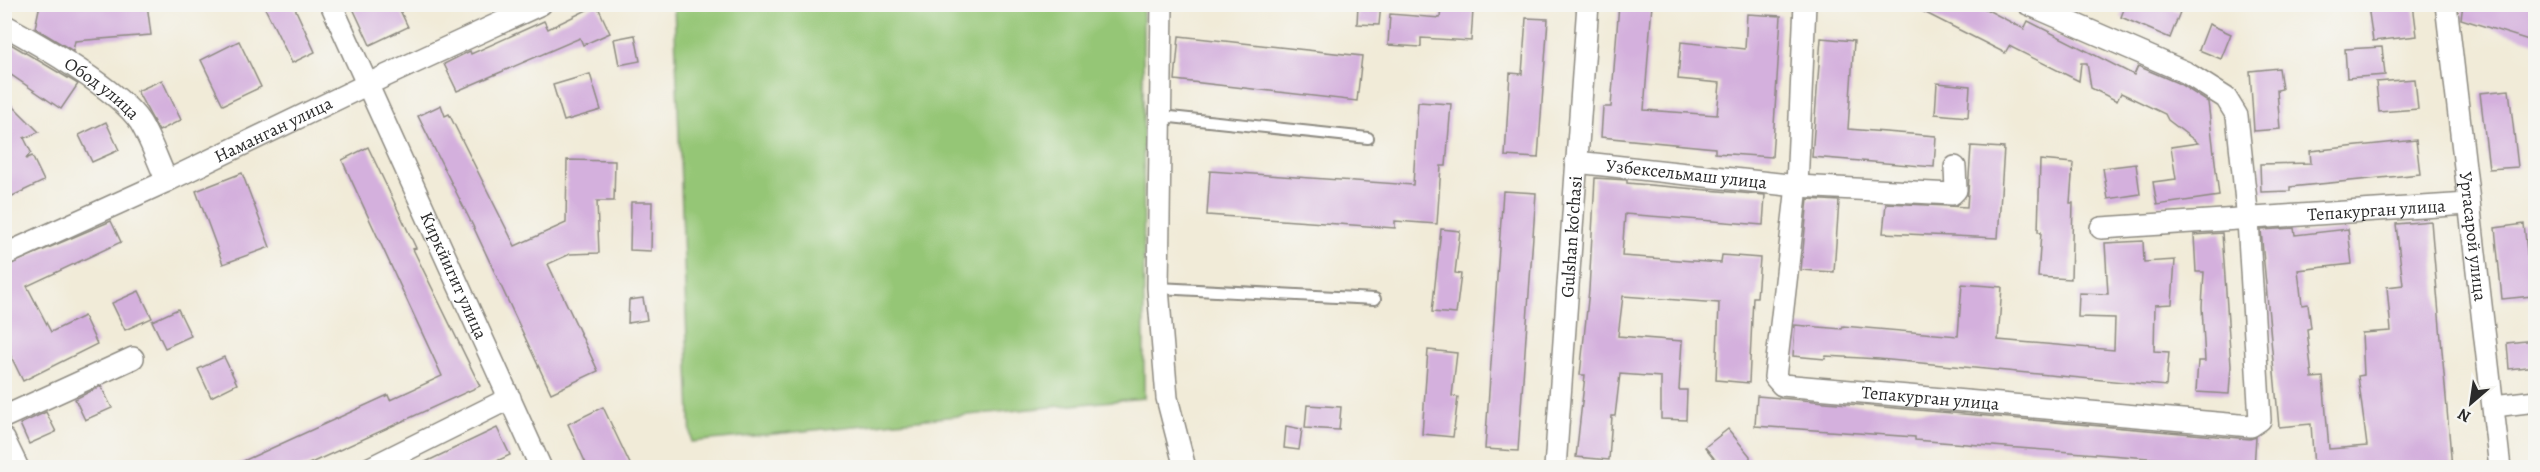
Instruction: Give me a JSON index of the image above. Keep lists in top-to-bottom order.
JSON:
{
  "streets": {
    "street": [
      "Обод улица",
      "Наманган улица",
      "Узбексельмаш улица",
      "Тепакурган улица",
      "Gulshan ko'chasi",
      "Уртасарой улица",
      "Киркйигит улица"
    ]
  },
  "crossings": [
    ["Обод улица", "Наманган улица"],
    ["Наманган улица", "Киркйигит улица"],
    ["Узбексельмаш улица", "Тепакурган улица"],
    ["Узбексельмаш улица", "Gulshan ko'chasi"],
    ["Тепакурган улица", "Уртасарой улица"]
  ],
  "north": "bottom left"
}
